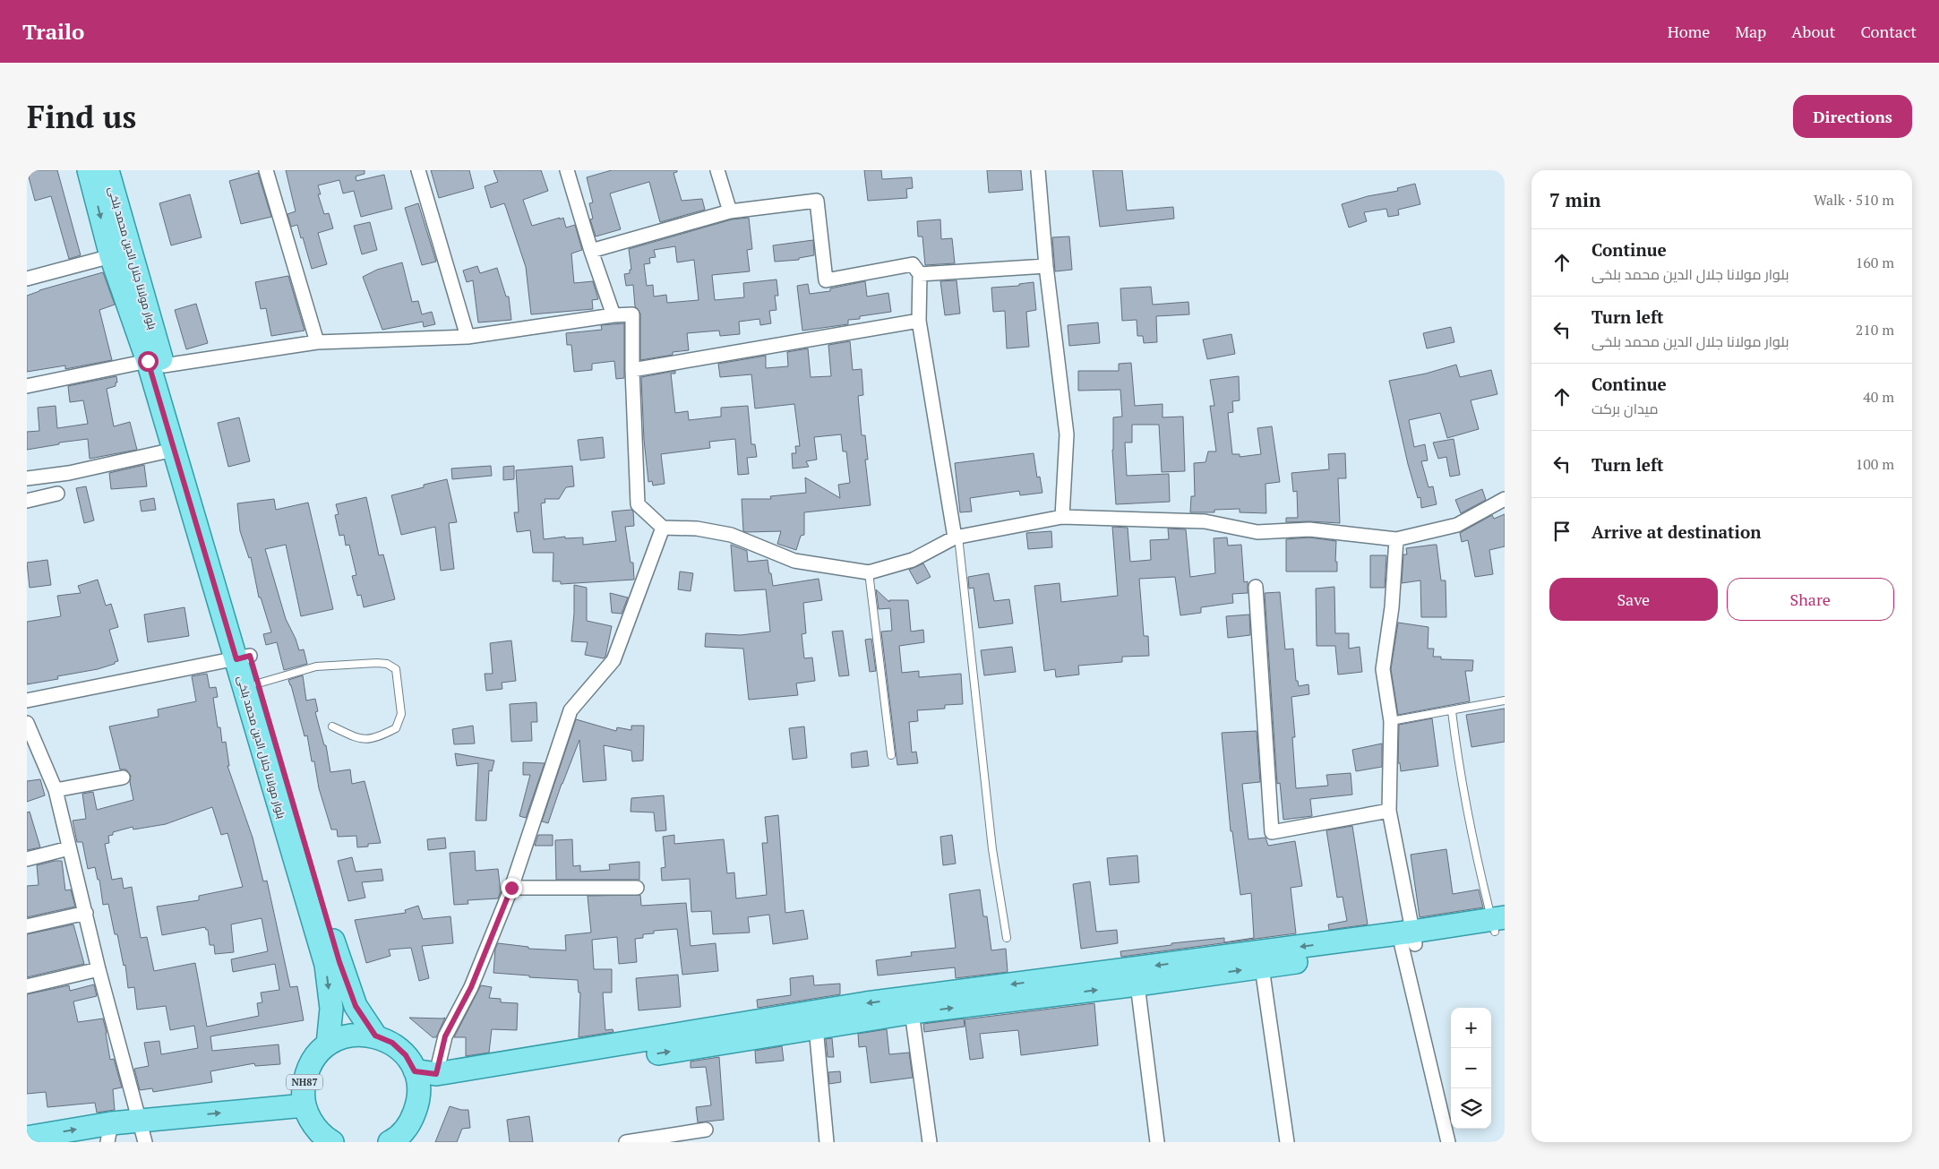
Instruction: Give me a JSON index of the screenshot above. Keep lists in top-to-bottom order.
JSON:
{
  "streets": {
    "main road": ["بلوار مولانا جلال الدین محمد بلخی", "NH87"]
  },
  "crossings": [
    ["بلوار مولانا جلال الدین محمد بلخی", "NH87"]
  ],
  "page": {
    "header": "Trailo",
    "nav": [
      "Home",
      "Map",
      "About",
      "Contact"
    ],
    "buttons": [
      "Directions",
      ["Save", "Share"]
    ],
    "title": "Find us",
    "heading": ["7 min", "Walk · 510 m"],
    "list": [
      ["Continue", "بلوار مولانا جلال الدین محمد بلخی", "160 m"],
      ["Turn left", "بلوار مولانا جلال الدین محمد بلخی", "210 m"],
      ["Continue", "میدان برکت", "40 m"],
      ["Turn left", "100 m"],
      "Arrive at destination"
    ],
    "map_buttons": ["+", "−"]
  }
}
